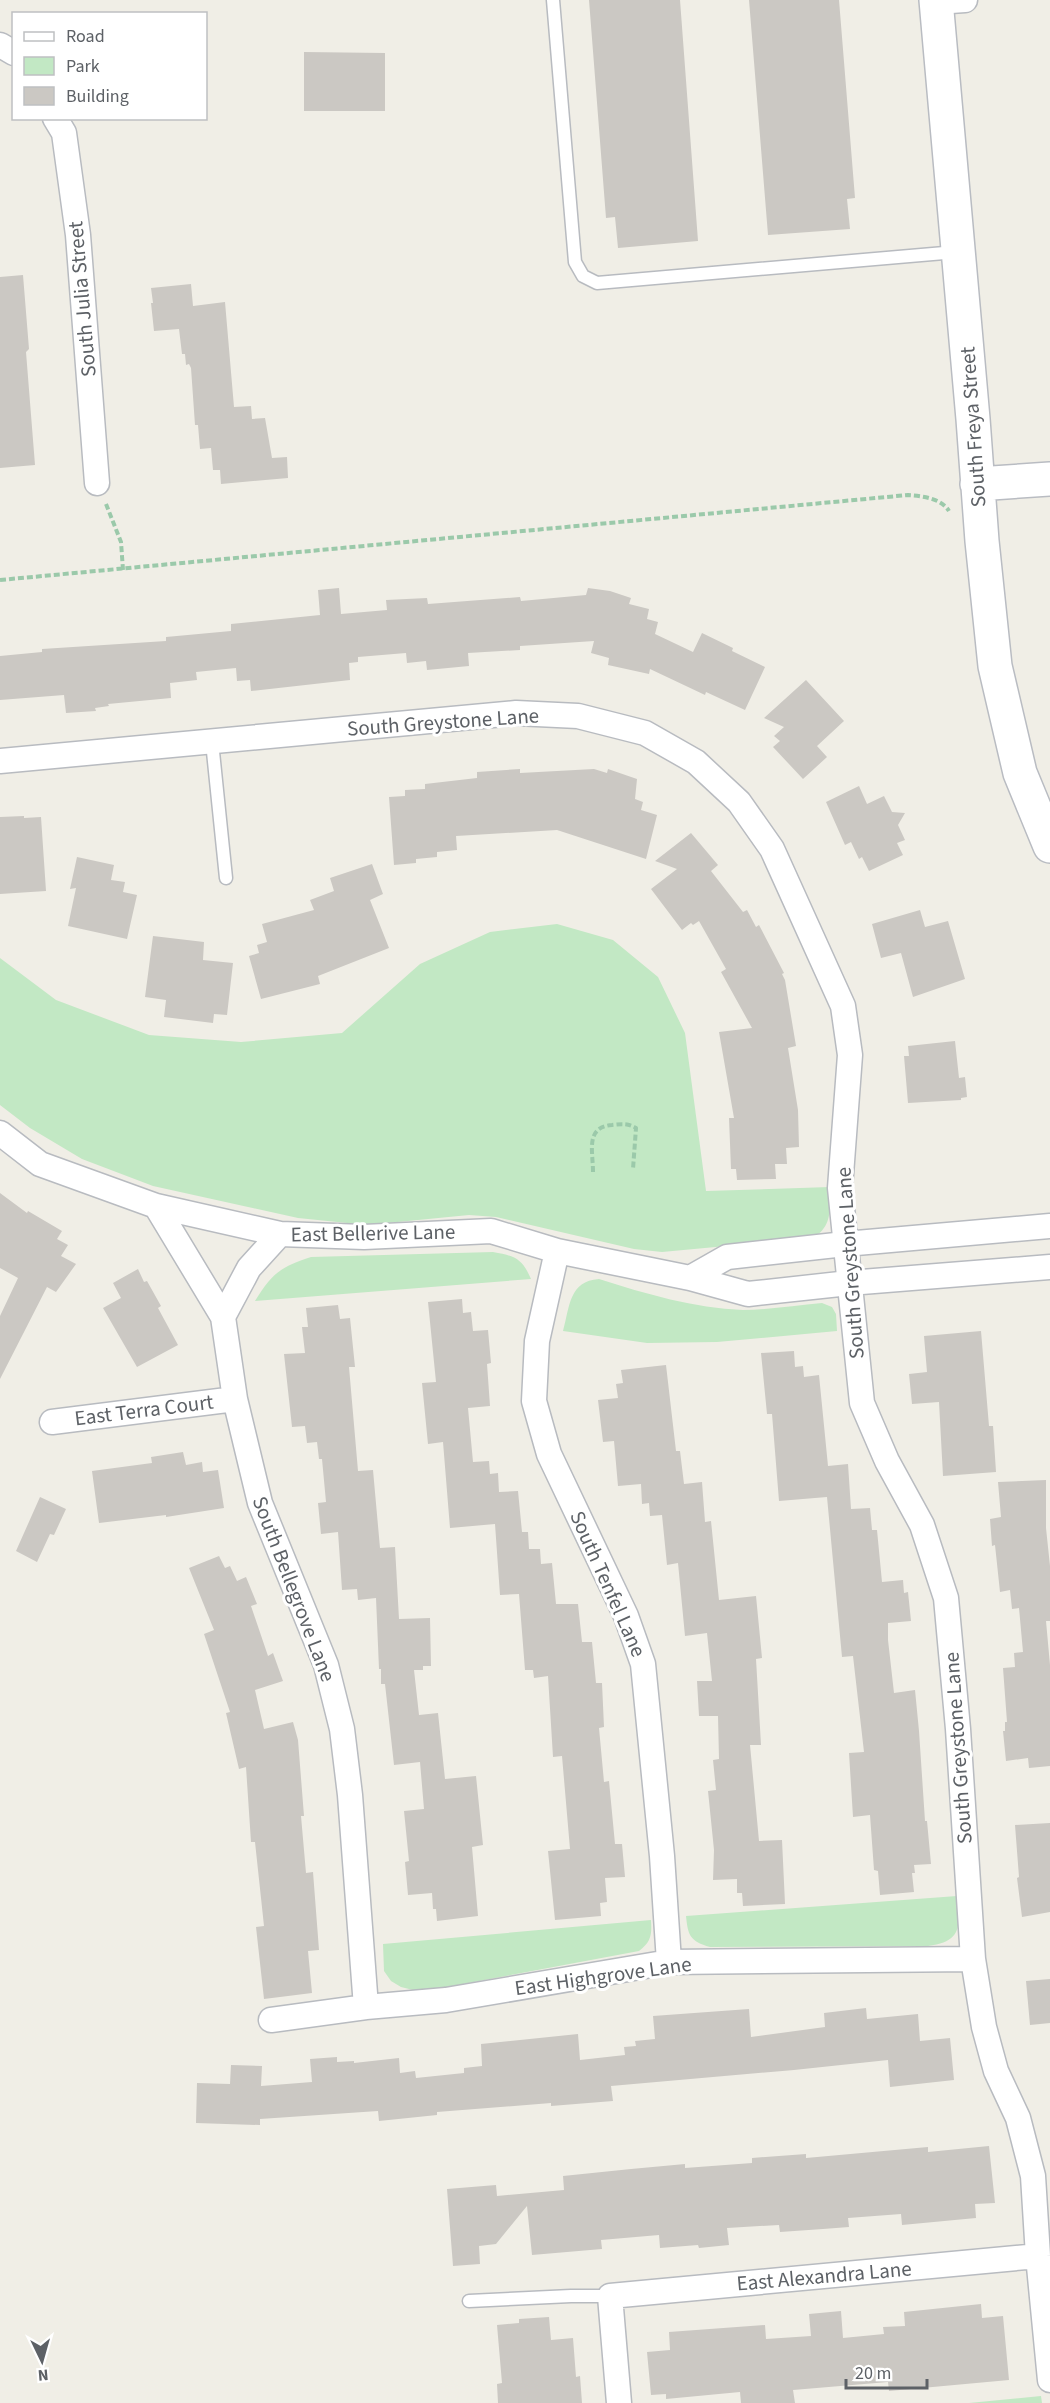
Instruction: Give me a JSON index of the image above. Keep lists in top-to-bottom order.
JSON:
{
  "streets": {
    "main road": ["South Freya Street"],
    "street": [
      "South Julia Street",
      "South Greystone Lane",
      "East Bellerive Lane",
      "East Terra Court",
      "South Tenfel Lane",
      "South Bellegrove Lane",
      "East Highgrove Lane",
      "East Alexandra Lane"
    ]
  },
  "crossings": [
    ["South Greystone Lane", "East Bellerive Lane"],
    ["South Greystone Lane", "East Highgrove Lane"],
    ["South Greystone Lane", "East Alexandra Lane"],
    ["East Bellerive Lane", "South Tenfel Lane"],
    ["East Bellerive Lane", "South Bellegrove Lane"],
    ["East Terra Court", "South Bellegrove Lane"],
    ["South Tenfel Lane", "East Highgrove Lane"],
    ["South Bellegrove Lane", "East Highgrove Lane"]
  ],
  "legend": ["Road", "Park", "Building"],
  "scale_bar": "20 m",
  "north": "bottom"
}
